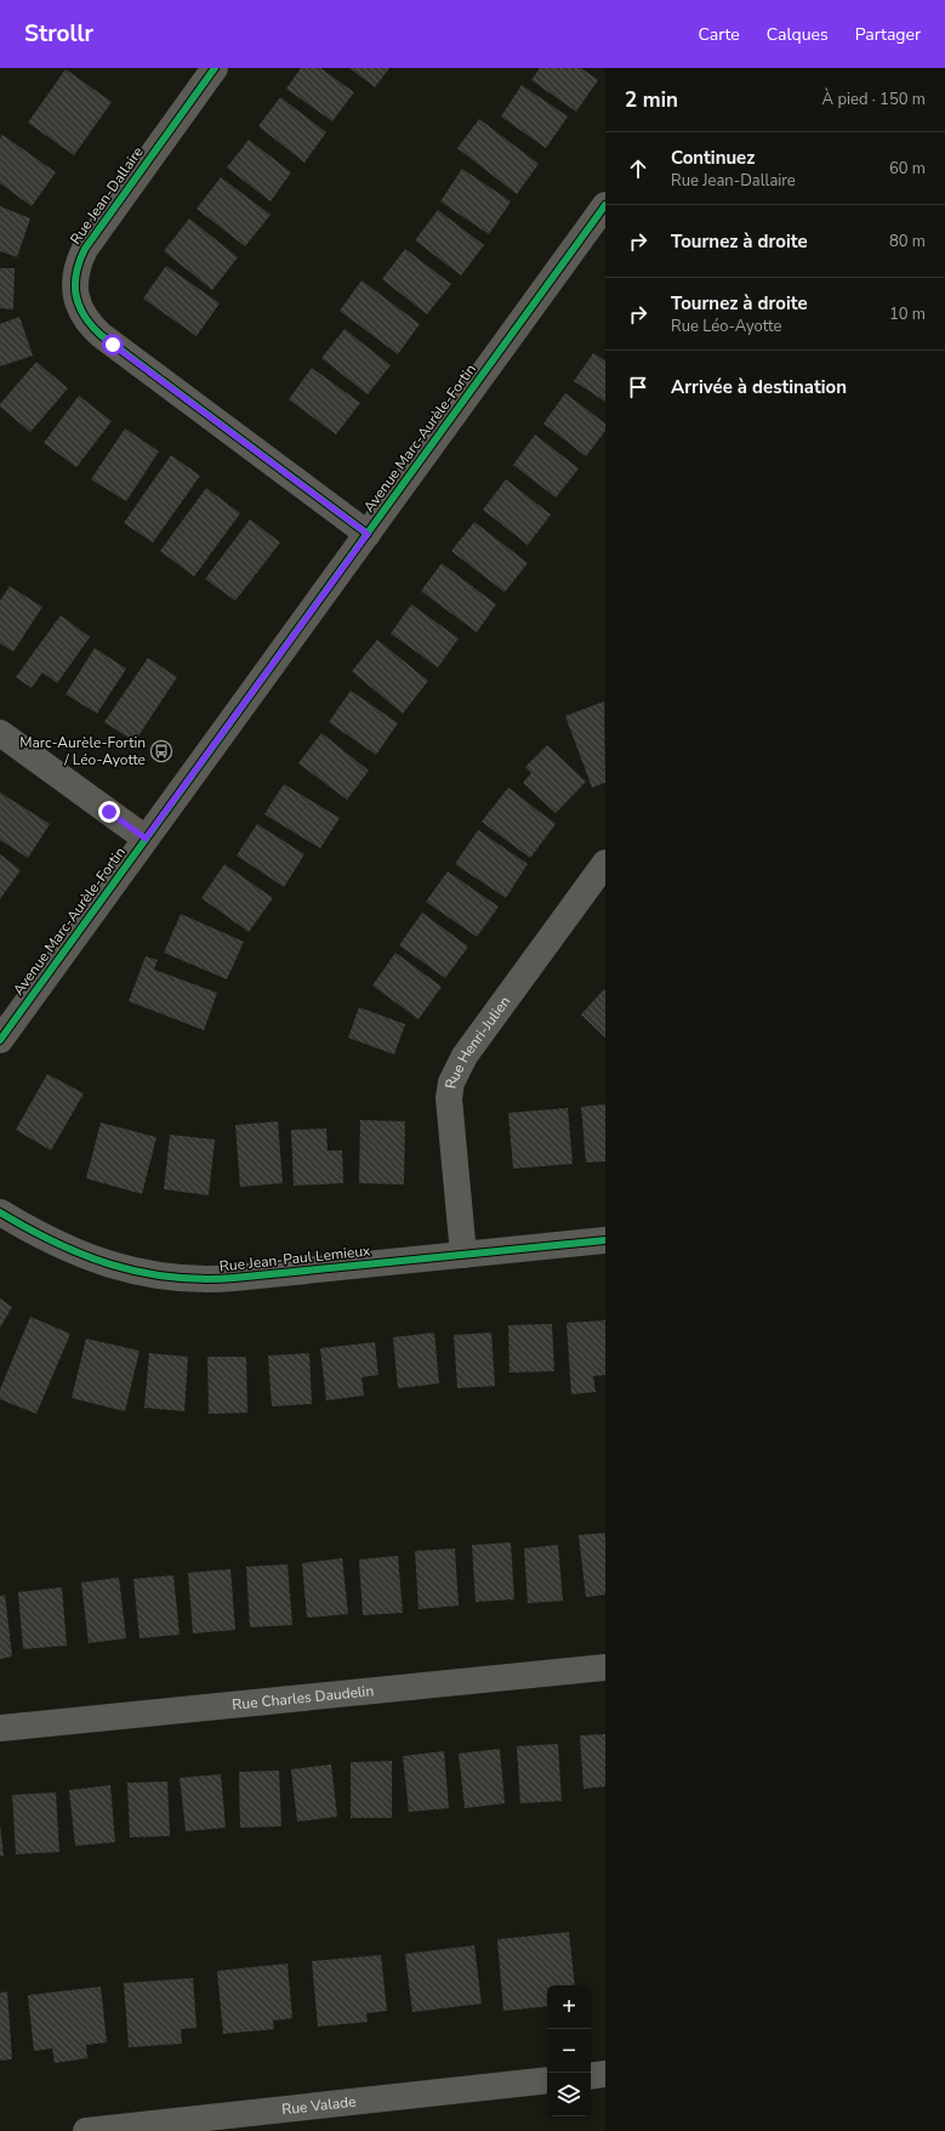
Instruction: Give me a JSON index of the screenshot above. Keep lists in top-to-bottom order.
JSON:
{
  "streets": {
    "street": [
      "Rue Jean-Dallaire",
      "Avenue Marc-Aurèle-Fortin",
      "Rue Henri-Julien",
      "Rue Jean-Paul Lemieux",
      "Rue Charles Daudelin",
      "Rue Valade"
    ]
  },
  "crossings": [
    ["Rue Jean-Dallaire", "Avenue Marc-Aurèle-Fortin"],
    ["Rue Henri-Julien", "Rue Jean-Paul Lemieux"]
  ],
  "places": {
    "bus stop": ["Marc-Aurèle-Fortin / Léo-Ayotte"]
  },
  "page": {
    "header": "Strollr",
    "nav": ["Carte", "Calques", "Partager"],
    "heading": ["2 min", "À pied · 150 m"],
    "list": [
      ["Continuez", "Rue Jean-Dallaire", "60 m"],
      ["Tournez à droite", "80 m"],
      ["Tournez à droite", "Rue Léo-Ayotte", "10 m"],
      "Arrivée à destination"
    ],
    "map_buttons": ["+", "−"]
  }
}
